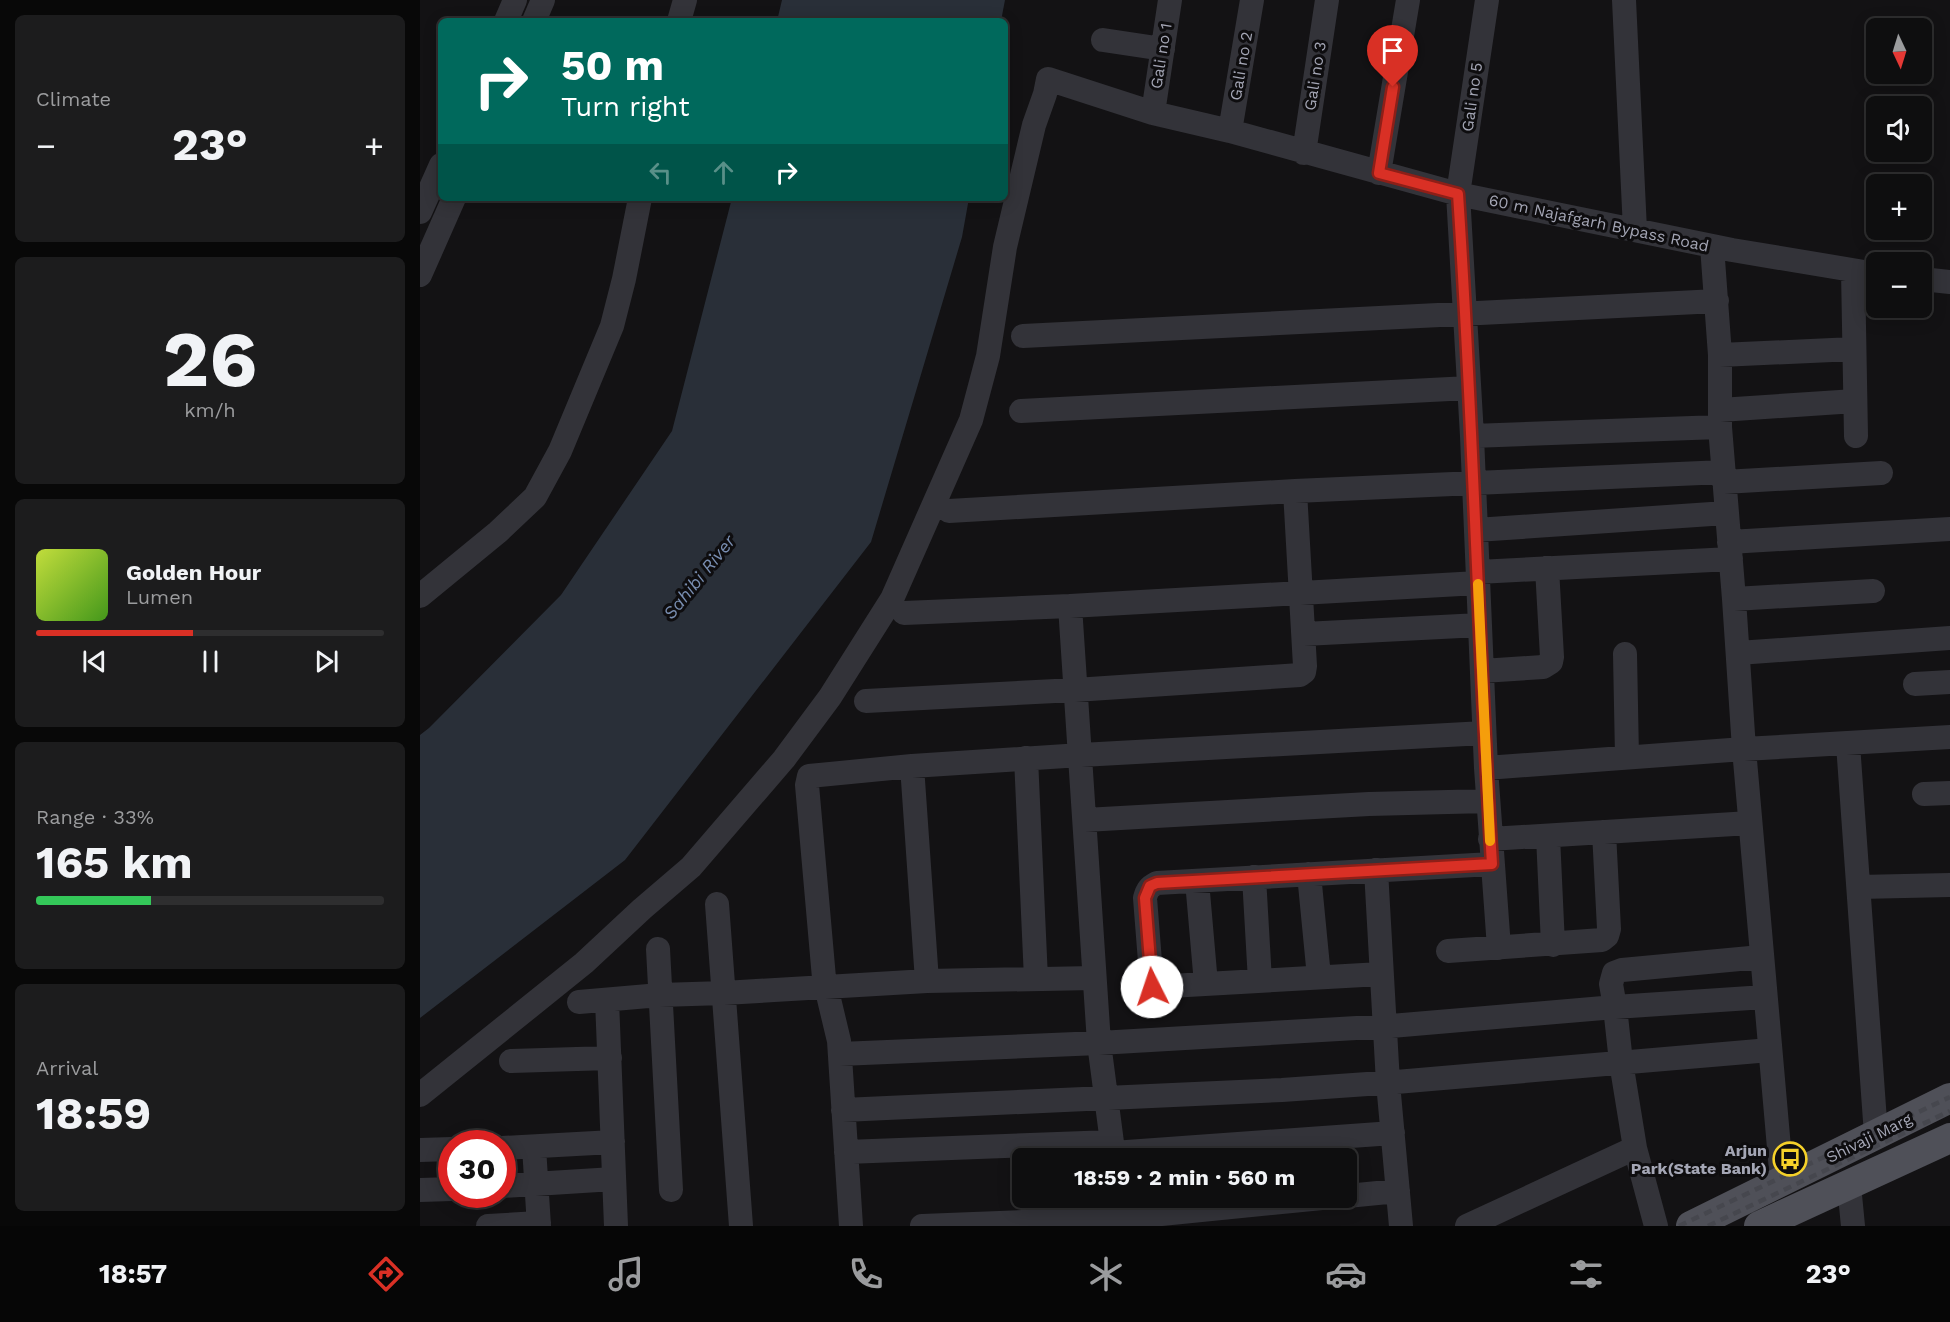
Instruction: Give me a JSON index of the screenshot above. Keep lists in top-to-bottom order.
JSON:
{
  "streets": {
    "main road": ["Shivaji Marg"],
    "street": [
      "Gali no 1",
      "Gali no 2",
      "Gali no 3",
      "Gali no 5",
      "60 m Najafgarh Bypass Road"
    ]
  },
  "crossings": [
    ["Gali no 1", "60 m Najafgarh Bypass Road"],
    ["Gali no 2", "60 m Najafgarh Bypass Road"],
    ["Gali no 3", "60 m Najafgarh Bypass Road"],
    ["Gali no 5", "60 m Najafgarh Bypass Road"]
  ],
  "water": ["Sahibi River"],
  "places": {
    "bus stop": ["Arjun Park(State Bank)"]
  },
  "north": "bottom",
  "page": {
    "tile": [
      "Climate",
      ["26", "km/h"],
      ["Range · 33%", "165 km"],
      ["Arrival", "18:59"]
    ],
    "map_buttons": ["+", "−"],
    "turn": ["50 m", "Turn right"],
    "heat": ["−", "23°", "+"],
    "song": ["Golden Hour", "Lumen"],
    "limit": "30",
    "trip": "18:59 · 2 min · 560 m",
    "tabs": ["18:57", "23°"]
  }
}
